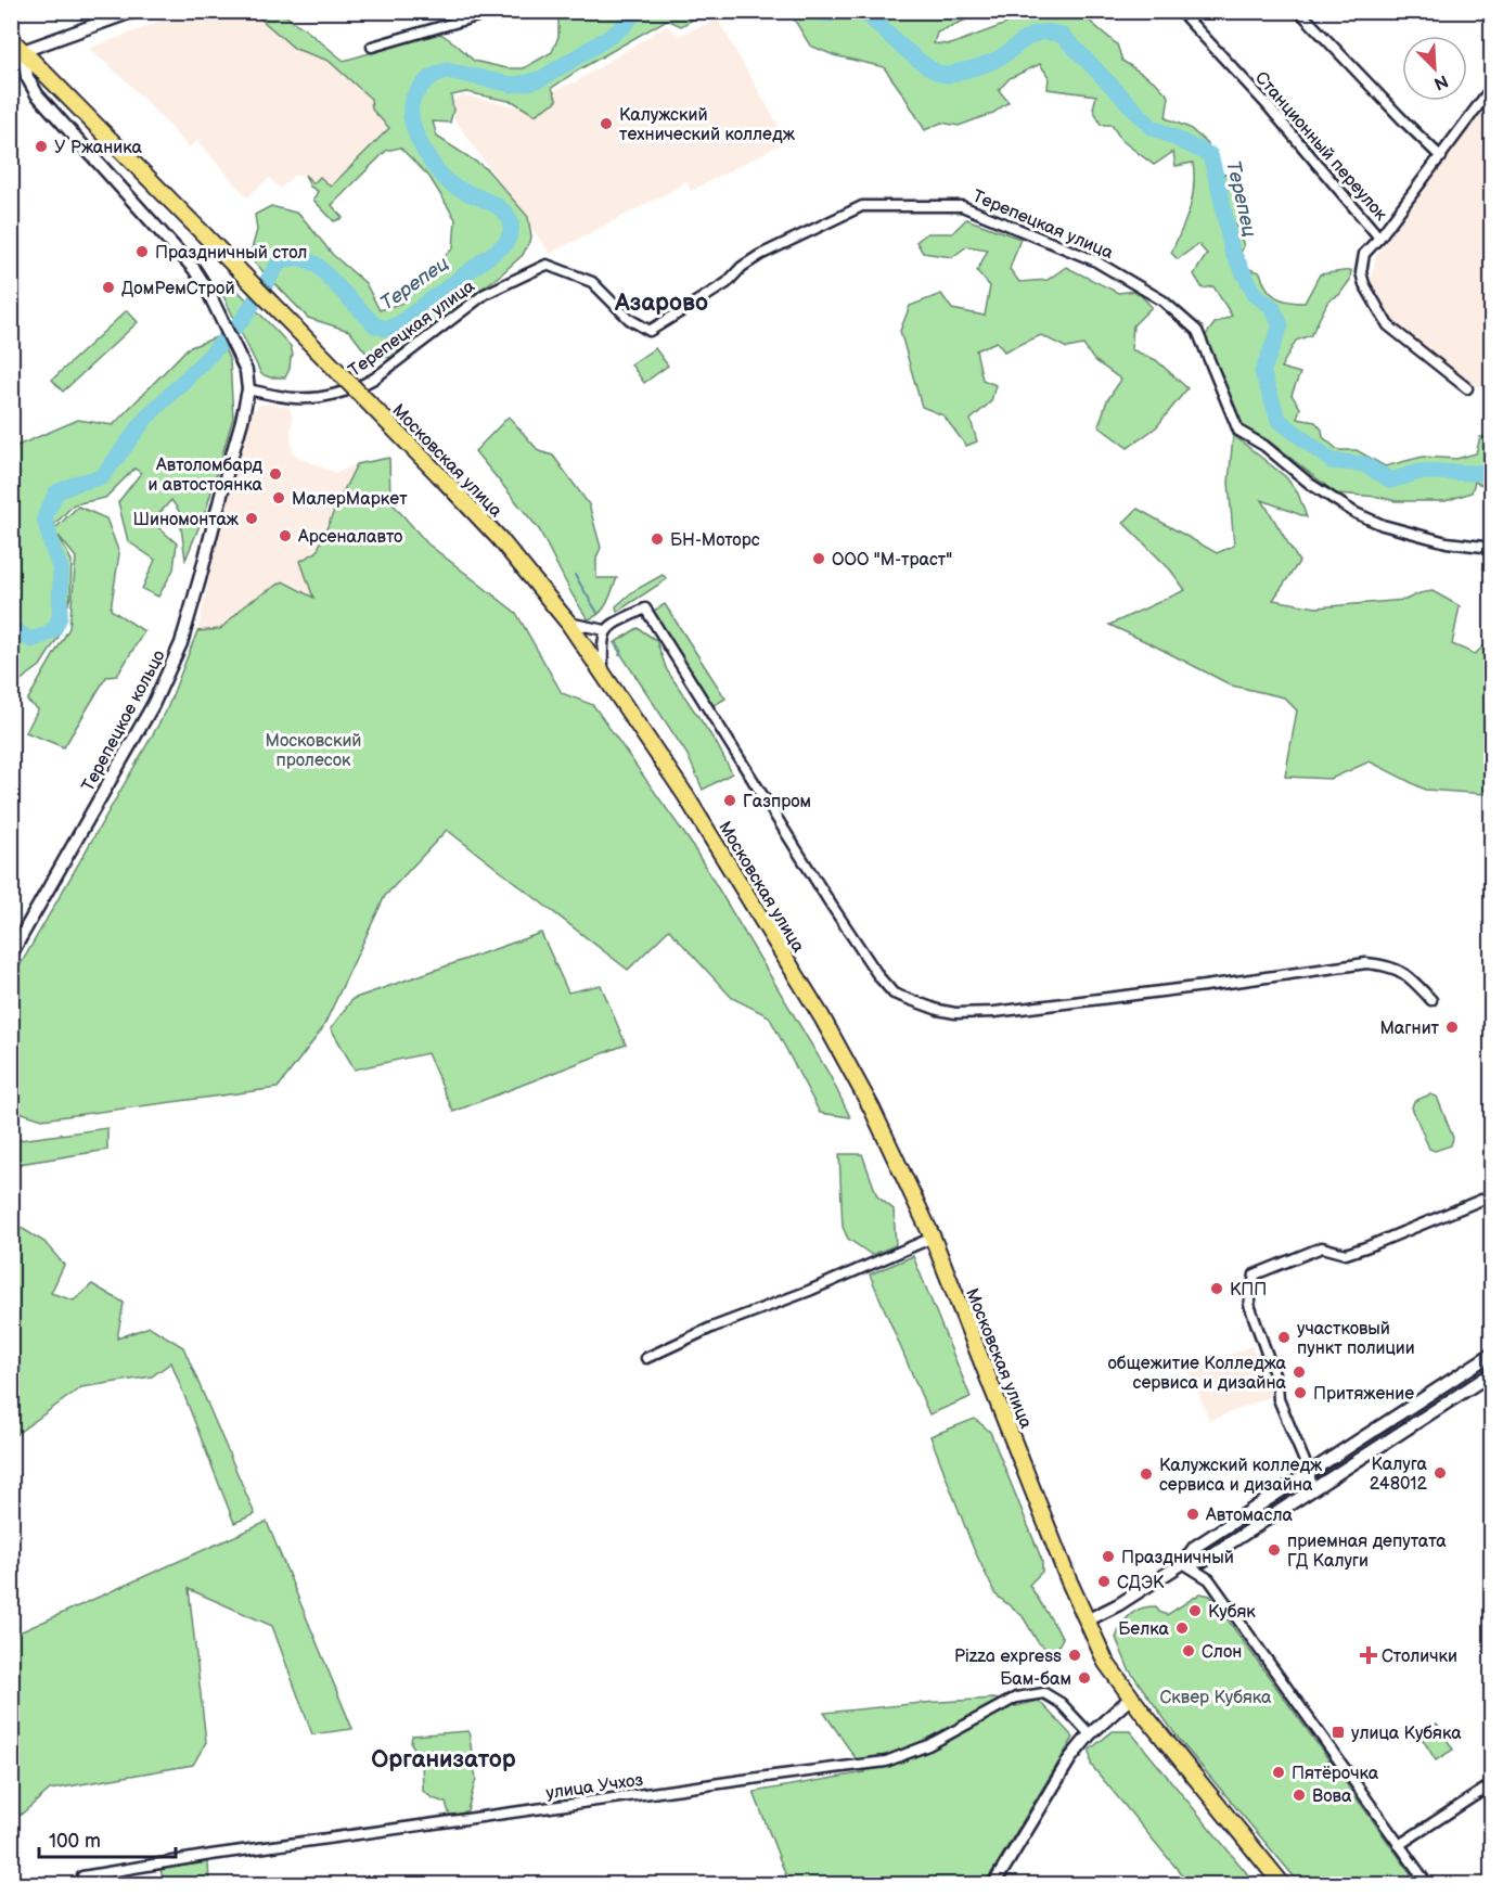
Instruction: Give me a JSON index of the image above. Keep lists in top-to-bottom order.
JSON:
{
  "streets": {
    "main road": ["Московская улица"],
    "street": [
      "Станционный переулок",
      "Терепецкая улица",
      "Терепецкое кольцо",
      "улица Учхоз"
    ]
  },
  "crossings": [
    ["Терепецкая улица", "Терепецкое кольцо"],
    ["Московская улица", "Терепецкое кольцо"]
  ],
  "districts": ["Азарово", "Организатор"],
  "water": ["Терепец"],
  "parks": ["Московский пролесок", "Сквер Кубяка"],
  "places": {
    "other": [
      "Калужский технический колледж",
      "У Ржаника",
      "Праздничный стол",
      "ДомРемСтрой",
      "Автоломбард и автостоянка",
      "МалерМаркет",
      "Шиномонтаж",
      "Арсеналавто",
      "БН-Моторс",
      "ООО \"М-траст\"",
      "Газпром",
      "Магнит",
      "КПП",
      "участковый пункт полиции",
      "общежитие Колледжа сервиса и дизайна",
      "Притяжение",
      "Калуга 248012",
      "Калужский колледж сервиса и дизайна",
      "Автомасла",
      "приемная депутата ГД Калуги",
      "Праздничный",
      "СДЭК",
      "Кубяк",
      "Белка",
      "Слон",
      "Pizza express",
      "Бам-бам",
      "Пятёрочка",
      "Вова"
    ],
    "health": ["Столички"],
    "transit": ["улица Кубяка"]
  },
  "scale_bar": "100 m",
  "north": "bottom right"
}
